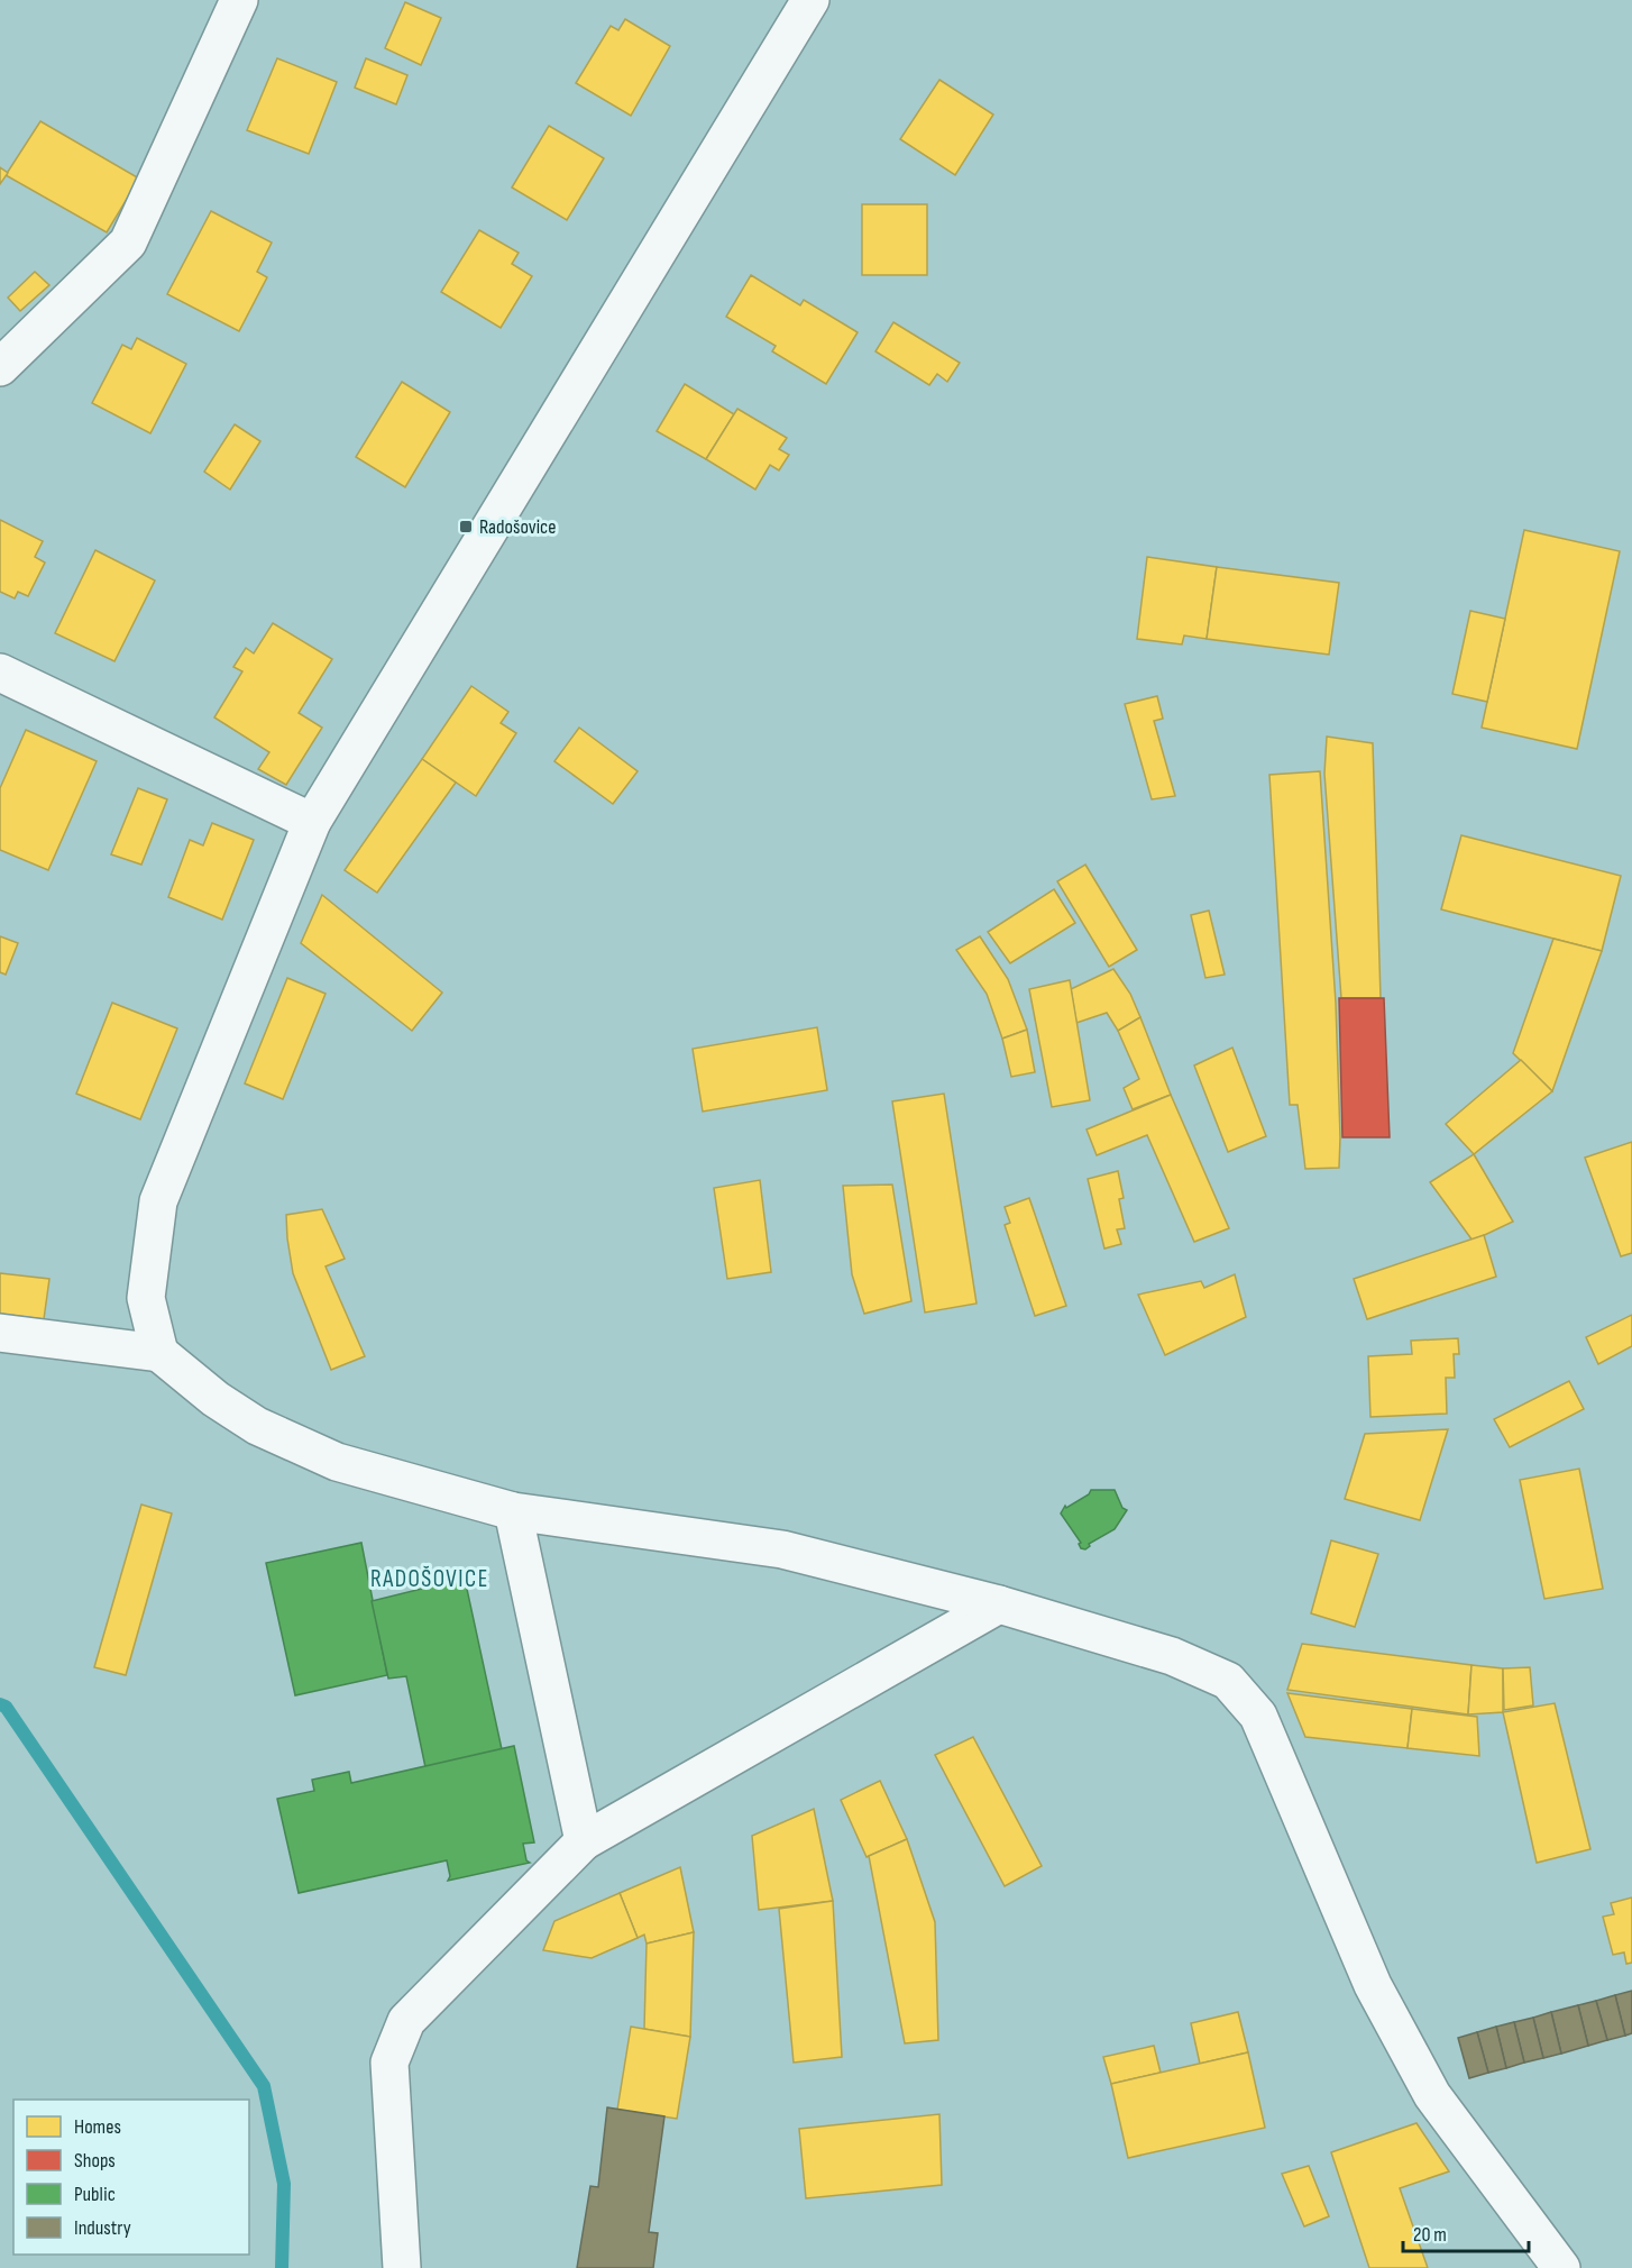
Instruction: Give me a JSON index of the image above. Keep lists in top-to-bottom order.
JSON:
{
  "districts": ["RADOŠOVICE"],
  "places": {
    "transit": ["Radošovice"]
  },
  "legend": [
    "Homes",
    "Shops",
    "Public",
    "Industry"
  ],
  "scale_bar": "20 m"
}
